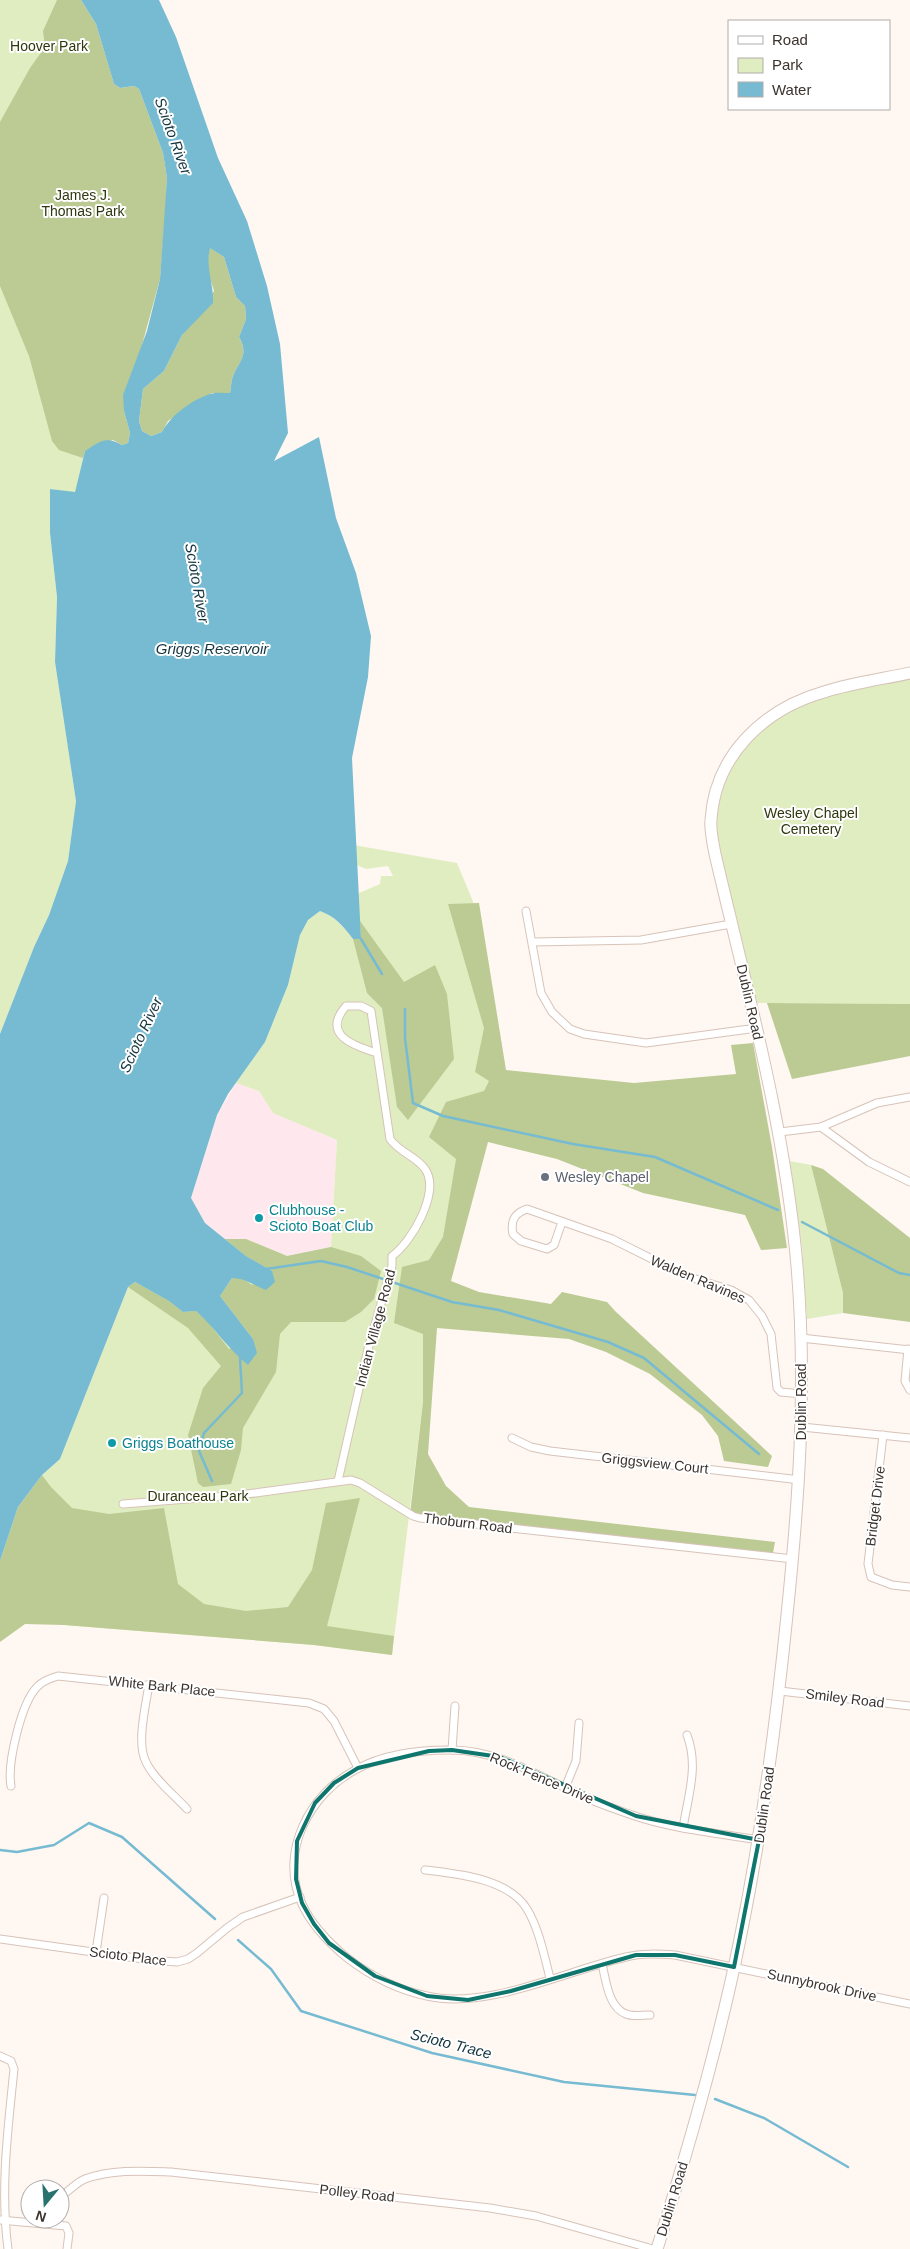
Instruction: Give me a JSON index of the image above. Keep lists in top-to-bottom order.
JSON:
{
  "streets": {
    "main road": ["Dublin Road"],
    "street": [
      "Walden Ravines",
      "Indian Village Road",
      "Griggsview Court",
      "Bridget Drive",
      "Thoburn Road",
      "White Bark Place",
      "Smiley Road",
      "Rock Fence Drive",
      "Scioto Place",
      "Sunnybrook Drive",
      "Polley Road"
    ]
  },
  "crossings": [
    ["Dublin Road", "Walden Ravines"],
    ["Dublin Road", "Griggsview Court"],
    ["Dublin Road", "Thoburn Road"],
    ["Dublin Road", "Smiley Road"],
    ["Dublin Road", "Rock Fence Drive"],
    ["Dublin Road", "Sunnybrook Drive"],
    ["Indian Village Road", "Thoburn Road"],
    ["White Bark Place", "Rock Fence Drive"],
    ["Rock Fence Drive", "Scioto Place"]
  ],
  "water": ["Scioto River", "Griggs Reservoir", "Scioto Trace"],
  "parks": [
    "Hoover Park",
    "James J. Thomas Park",
    "Wesley Chapel Cemetery",
    "Duranceau Park"
  ],
  "places": ["Wesley Chapel", "Clubhouse - Scioto Boat Club", "Griggs Boathouse"],
  "legend": ["Road", "Park", "Water"],
  "north": "bottom"
}
